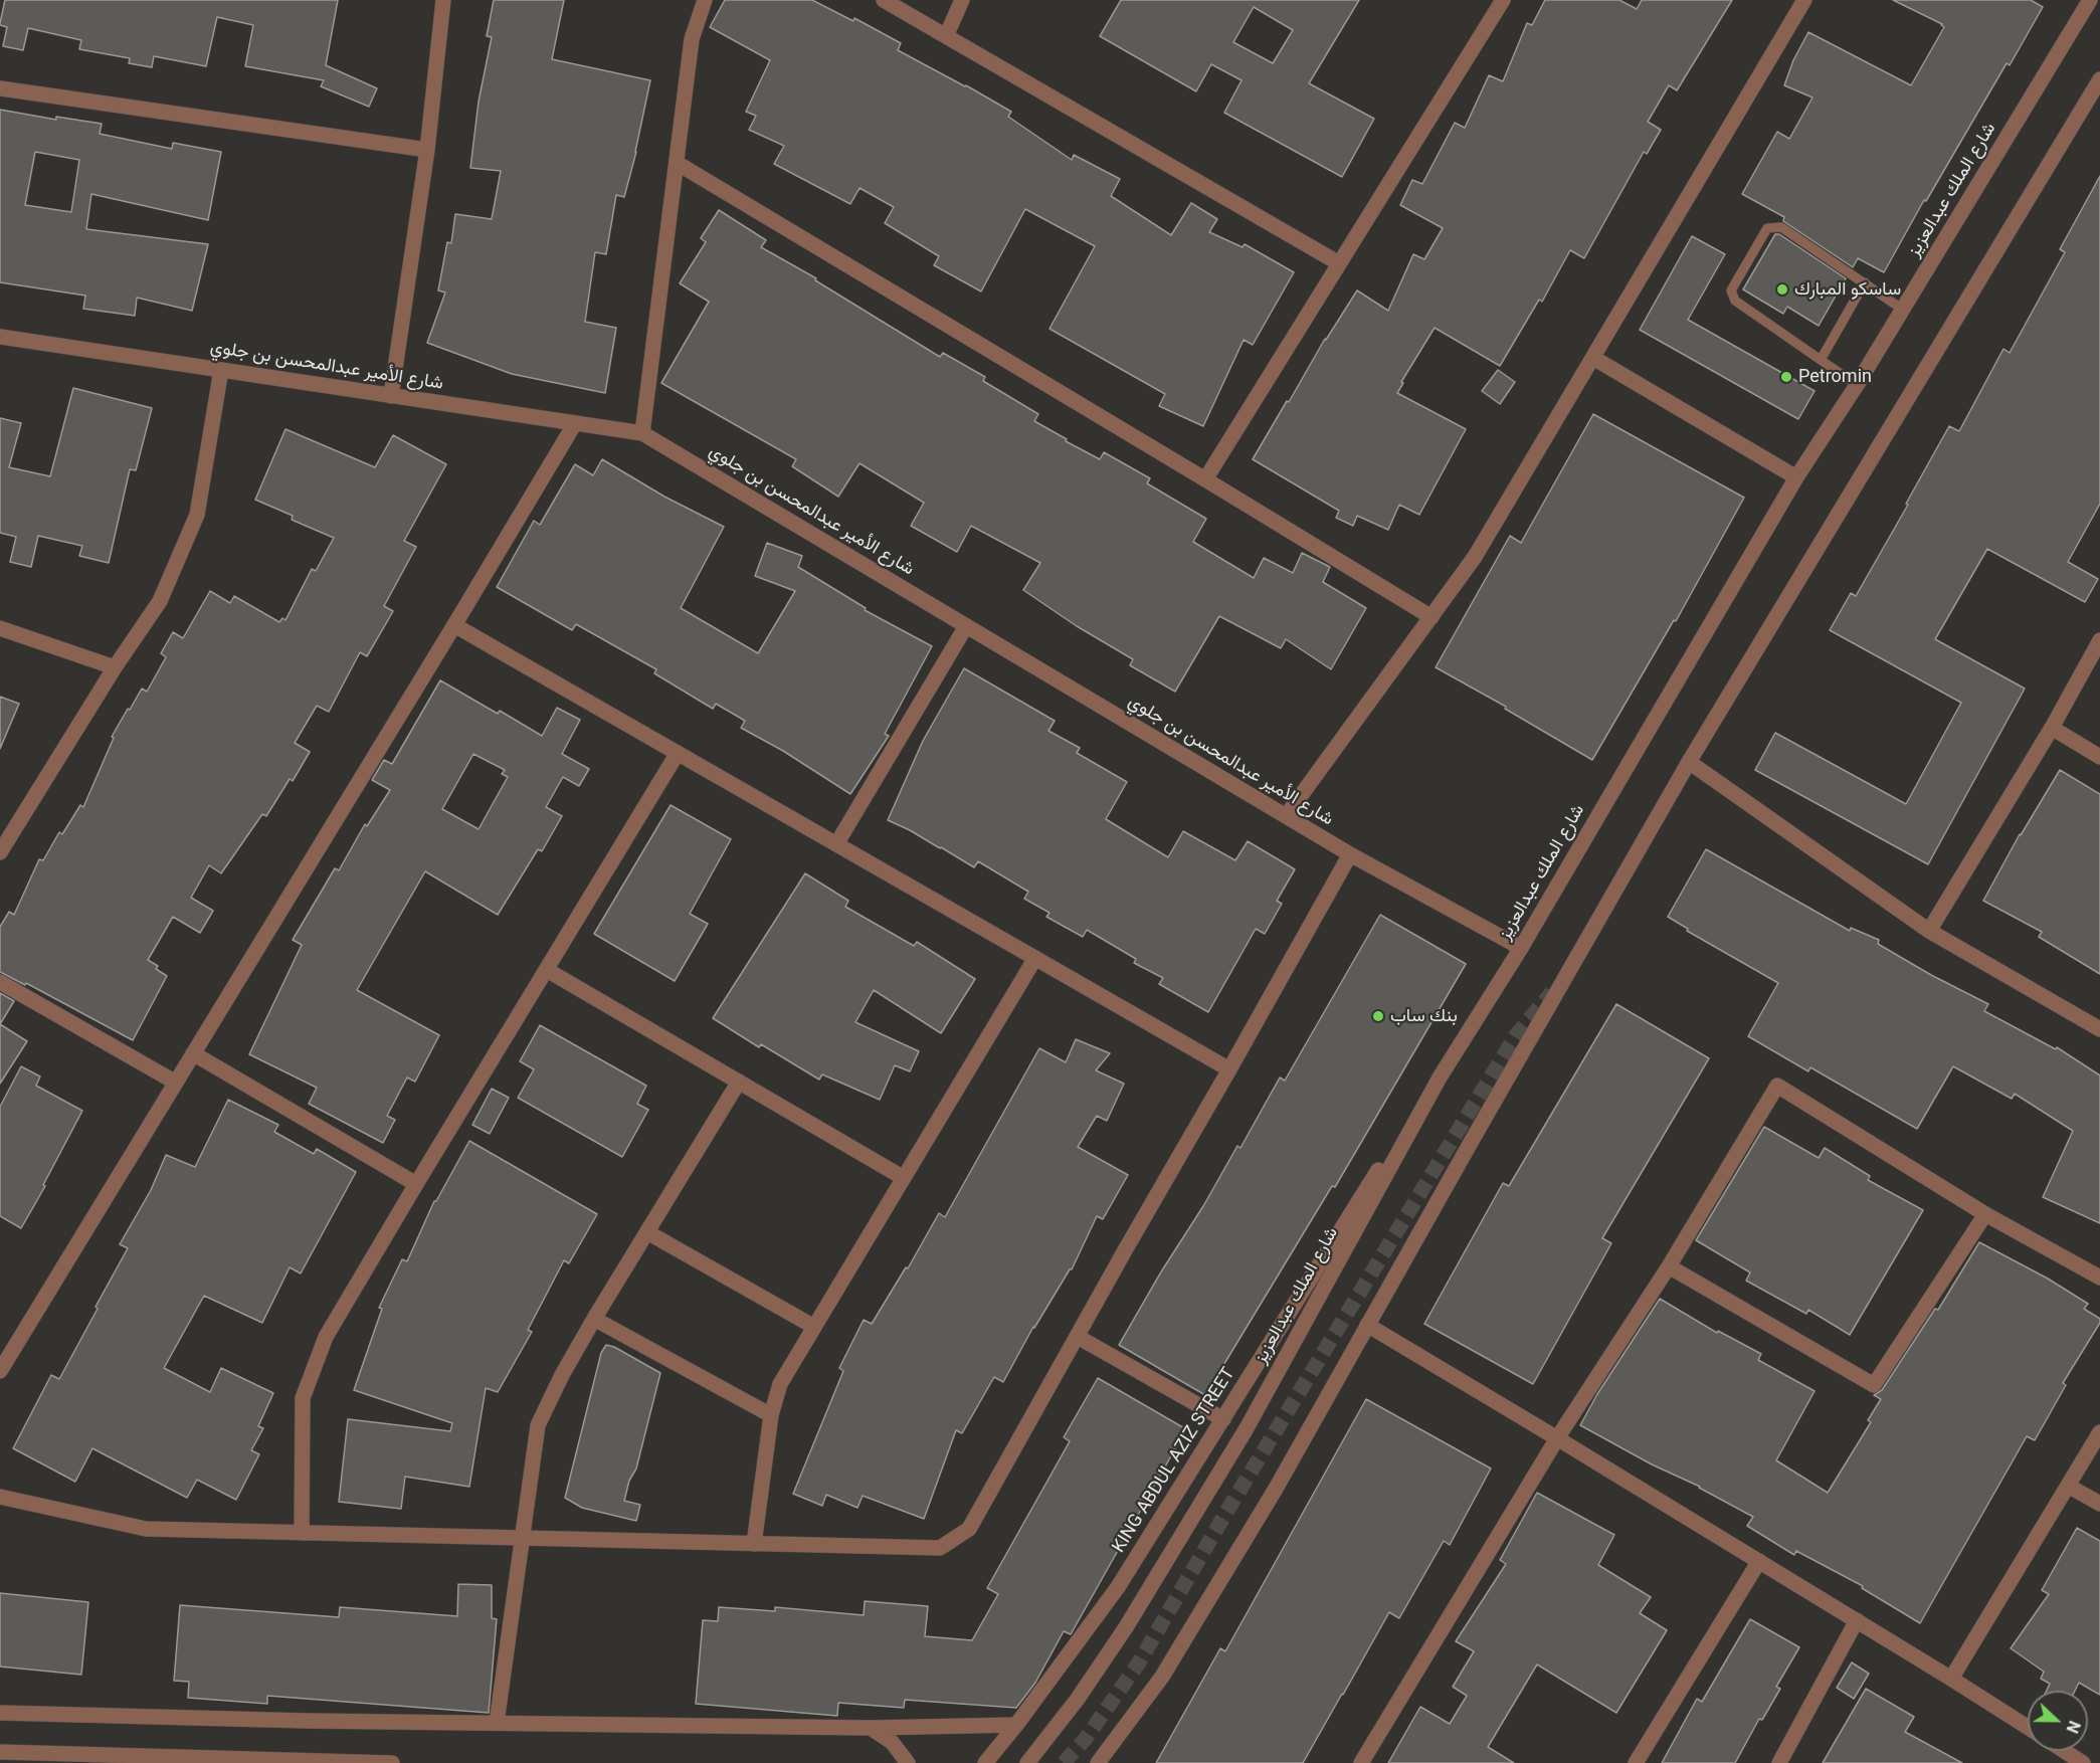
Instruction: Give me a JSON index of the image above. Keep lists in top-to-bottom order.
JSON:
{
  "streets": {
    "street": ["شارع الملك عبدالعزيز", "شارع الأمير عبدالمحسن بن جلوي", "KING ABDUL AZIZ STREET"]
  },
  "crossings": [
    ["شارع الملك عبدالعزيز", "شارع الأمير عبدالمحسن بن جلوي"],
    ["شارع الملك عبدالعزيز", "KING ABDUL AZIZ STREET"]
  ],
  "places": ["ساسكو المبارك", "Petromin", "بنك ساب"],
  "north": "right"
}
